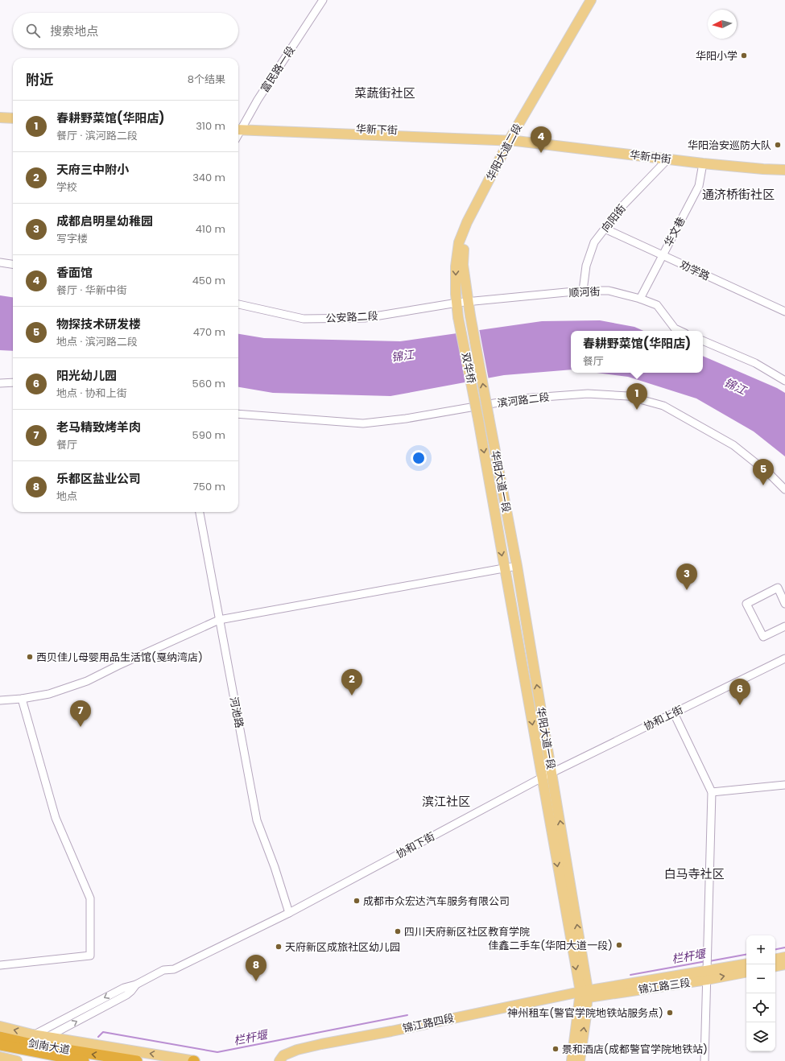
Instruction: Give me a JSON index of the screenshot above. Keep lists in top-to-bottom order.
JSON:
{
  "streets": {
    "highway": ["剑南大道"],
    "main road": [
      "华阳大道二段",
      "华新中街",
      "双华桥",
      "华阳大道一段",
      "锦江路三段",
      "锦江路四段"
    ],
    "street": [
      "富民路一段",
      "向阳街",
      "华文巷",
      "劝学路",
      "顺河街",
      "公安路二段",
      "滨河路二段",
      "河池路",
      "协和上街",
      "协和下街"
    ]
  },
  "crossings": [
    ["华阳大道二段", "华新中街"],
    ["华阳大道二段", "顺河街"],
    ["华阳大道二段", "公安路二段"],
    ["华阳大道二段", "双华桥"],
    ["华阳大道二段", "华阳大道一段"],
    ["华新中街", "向阳街"],
    ["华新中街", "华文巷"],
    ["向阳街", "劝学路"],
    ["向阳街", "顺河街"],
    ["华文巷", "劝学路"],
    ["华文巷", "顺河街"],
    ["顺河街", "公安路二段"],
    ["双华桥", "华阳大道一段"],
    ["华阳大道一段", "协和上街"],
    ["华阳大道一段", "协和下街"],
    ["华阳大道一段", "锦江路三段"],
    ["华阳大道一段", "锦江路四段"],
    ["河池路", "协和下街"],
    ["协和上街", "协和下街"],
    ["锦江路三段", "锦江路四段"]
  ],
  "districts": [
    "菜蔬街社区",
    "通济桥街社区",
    "滨江社区",
    "白马寺社区"
  ],
  "water": ["锦江", "栏杆堰"],
  "places": [
    "华阳小学",
    "华阳治安巡防大队",
    "西贝佳儿母婴用品生活馆(戛纳湾店)",
    "成都市众宏达汽车服务有限公司",
    "四川天府新区社区教育学院",
    "佳鑫二手车(华阳大道一段)",
    "天府新区成旅社区幼儿园",
    "神州租车(警官学院地铁站服务点)",
    "景和酒店(成都警官学院地铁站)"
  ],
  "north": "left",
  "page": {
    "search": "搜索地点",
    "heading": ["附近", "8个结果"],
    "list": [
      {
        "mark": "1",
        "name": "春耕野菜馆(华阳店)",
        "note": "餐厅 · 滨河路二段",
        "value": "310 m"
      },
      {
        "mark": "2",
        "name": "天府三中附小",
        "note": "学校",
        "value": "340 m"
      },
      {
        "mark": "3",
        "name": "成都启明星幼稚园",
        "note": "写字楼",
        "value": "410 m"
      },
      {
        "mark": "4",
        "name": "香面馆",
        "note": "餐厅 · 华新中街",
        "value": "450 m"
      },
      {
        "mark": "5",
        "name": "物探技术研发楼",
        "note": "地点 · 滨河路二段",
        "value": "470 m"
      },
      {
        "mark": "6",
        "name": "阳光幼儿园",
        "note": "地点 · 协和上街",
        "value": "560 m"
      },
      {
        "mark": "7",
        "name": "老马精致烤羊肉",
        "note": "餐厅",
        "value": "590 m"
      },
      {
        "mark": "8",
        "name": "乐都区盐业公司",
        "note": "地点",
        "value": "750 m"
      }
    ],
    "pins": [
      "4",
      "1",
      "5",
      "3",
      "2",
      "6",
      "7",
      "8"
    ],
    "popup": ["春耕野菜馆(华阳店)", "餐厅"],
    "map_buttons": ["+", "−"]
  }
}
